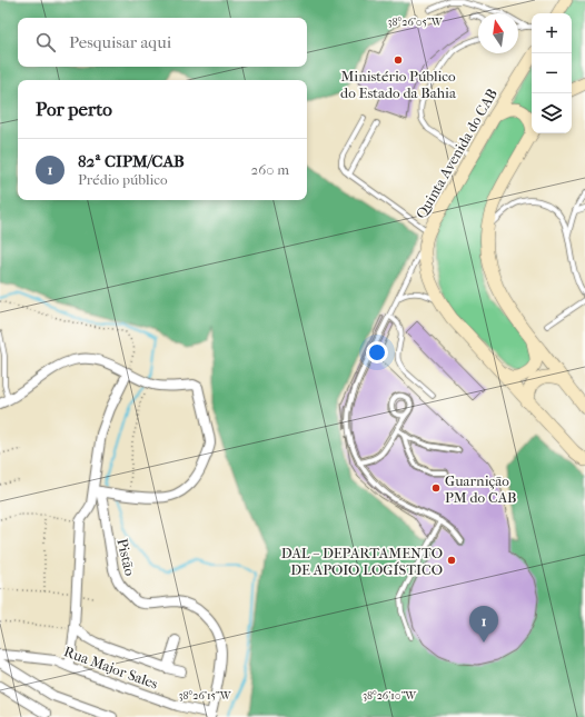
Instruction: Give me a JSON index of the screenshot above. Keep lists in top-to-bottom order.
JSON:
{
  "streets": {
    "main road": ["Quinta Avenida do CAB"],
    "street": ["Pistão", "Rua Major Sales"]
  },
  "crossings": [
    ["Pistão", "Rua Major Sales"]
  ],
  "places": ["Ministério Público do Estado da Bahia", "Guarnição PM do CAB", "DAL – DEPARTAMENTO DE APOIO LOGÍSTICO"],
  "north": "top",
  "page": {
    "map_buttons": ["+", "−"],
    "search": "Pesquisar aqui",
    "heading": "Por perto",
    "list": [
      {
        "mark": "1",
        "name": "82ª CIPM/CAB",
        "note": "Prédio público",
        "value": "260 m"
      }
    ],
    "pins": "1"
  },
  "coordinates": ["38°26'05\"W", "38°26'15\"W", "38°26'10\"W"]
}
